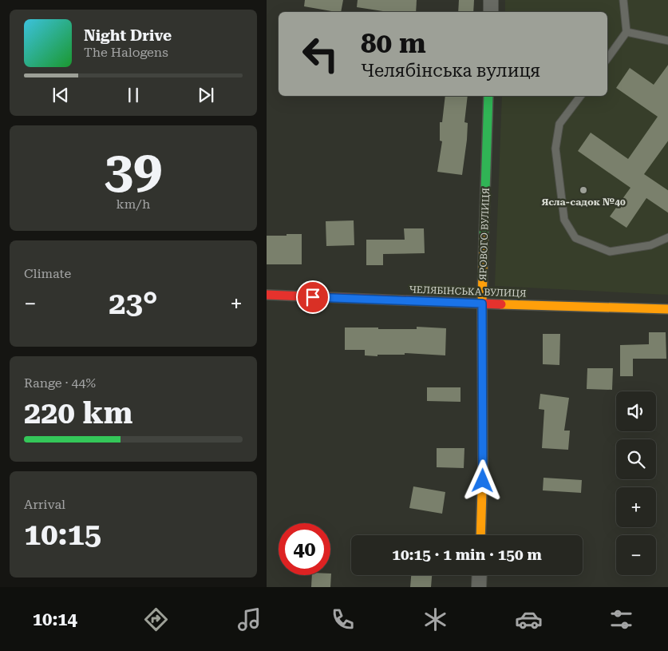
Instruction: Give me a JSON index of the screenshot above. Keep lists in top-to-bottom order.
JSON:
{
  "streets": {
    "street": ["ЯРОВОГО ВУЛИЦЯ", "ЧЕЛЯБІНСЬКА ВУЛИЦЯ"]
  },
  "crossings": [
    ["ЯРОВОГО ВУЛИЦЯ", "ЧЕЛЯБІНСЬКА ВУЛИЦЯ"]
  ],
  "places": ["Ясла-садок №40"],
  "page": {
    "turn": ["80 m", "Челябінська вулиця"],
    "song": ["Night Drive", "The Halogens"],
    "tile": [
      ["39", "km/h"],
      "Climate",
      ["Range · 44%", "220 km"],
      ["Arrival", "10:15"]
    ],
    "heat": ["−", "23°", "+"],
    "map_buttons": ["+", "−"],
    "limit": "40",
    "trip": "10:15 · 1 min · 150 m",
    "tabs": "10:14"
  }
}
